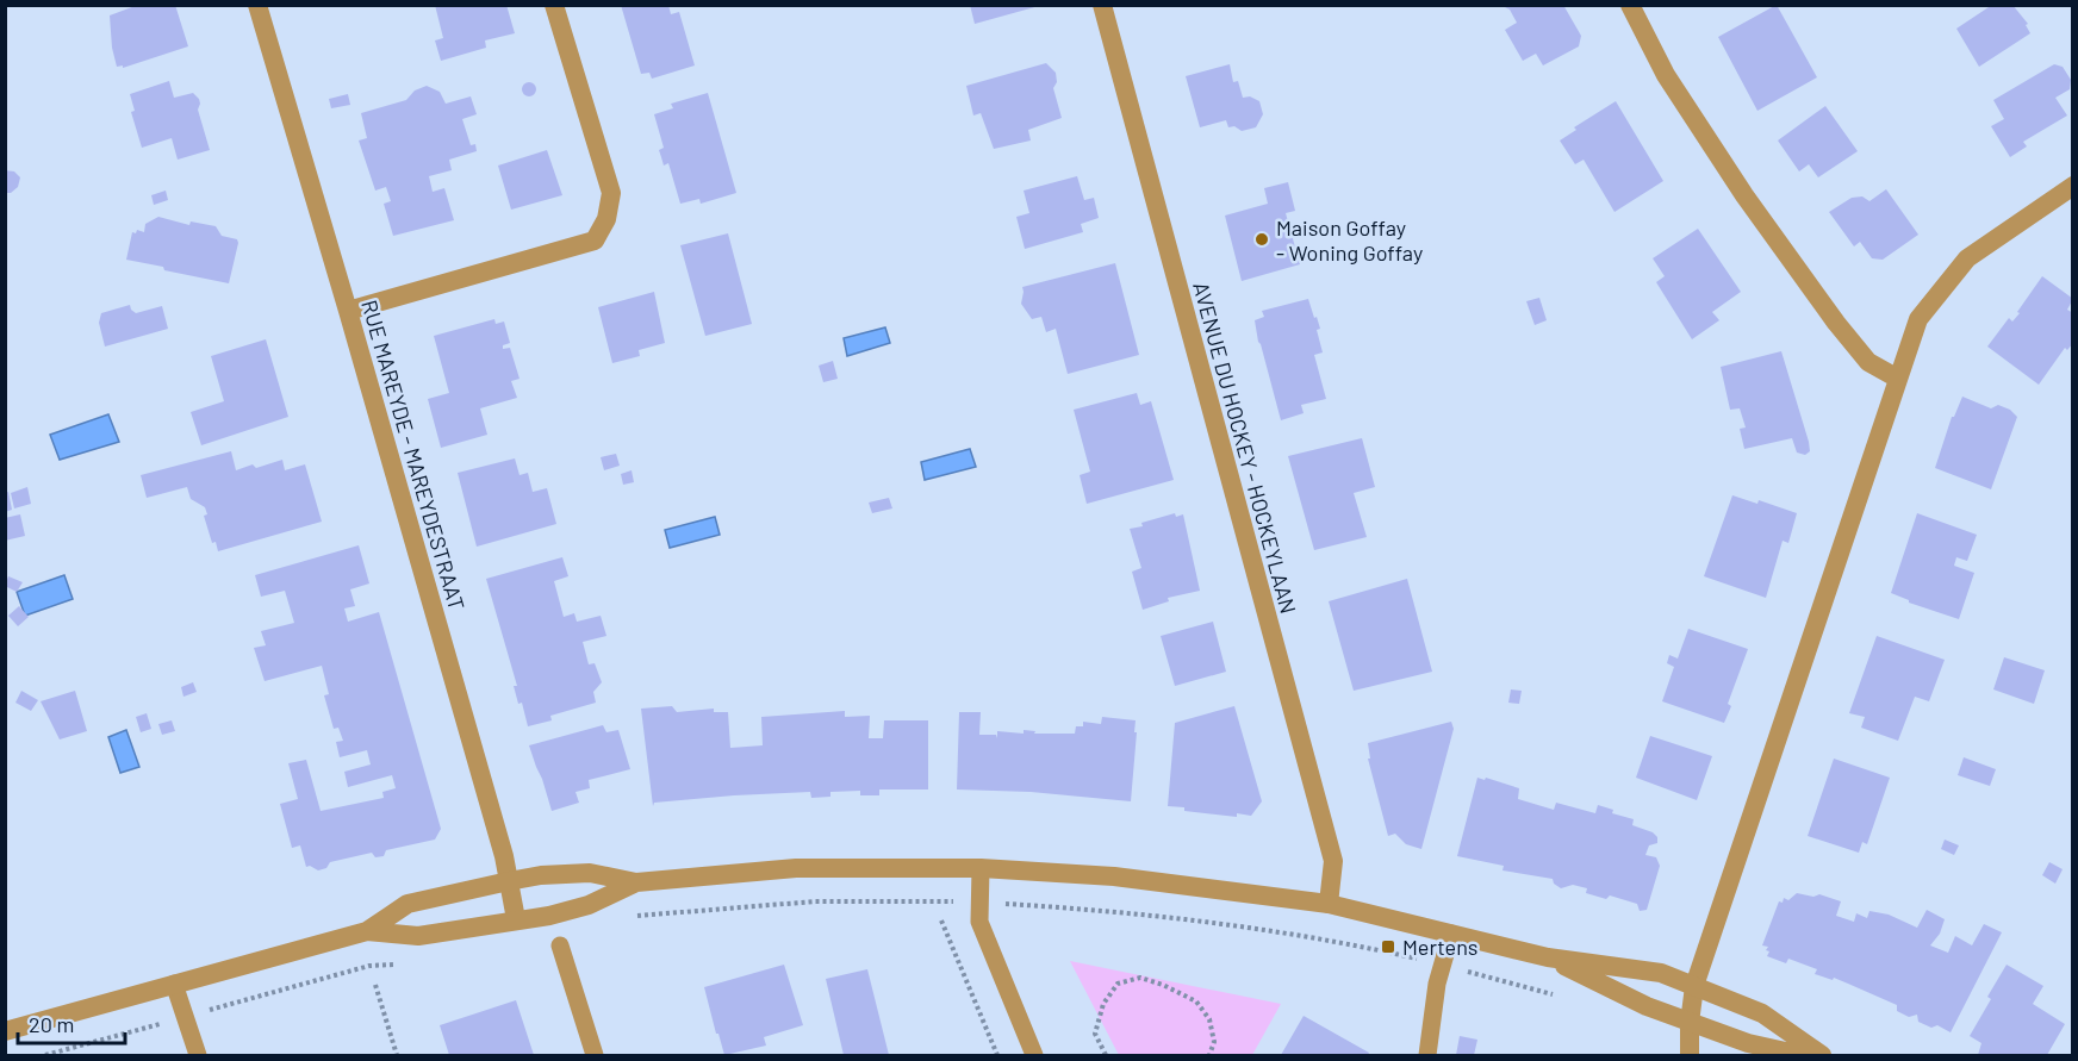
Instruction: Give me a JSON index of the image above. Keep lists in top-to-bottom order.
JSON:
{
  "streets": {
    "street": ["AVENUE DU HOCKEY - HOCKEYLAAN", "RUE MAREYDE - MAREYDESTRAAT"]
  },
  "places": {
    "other": ["Maison Goffay - Woning Goffay"],
    "transit": ["Mertens"]
  },
  "scale_bar": "20 m"
}
